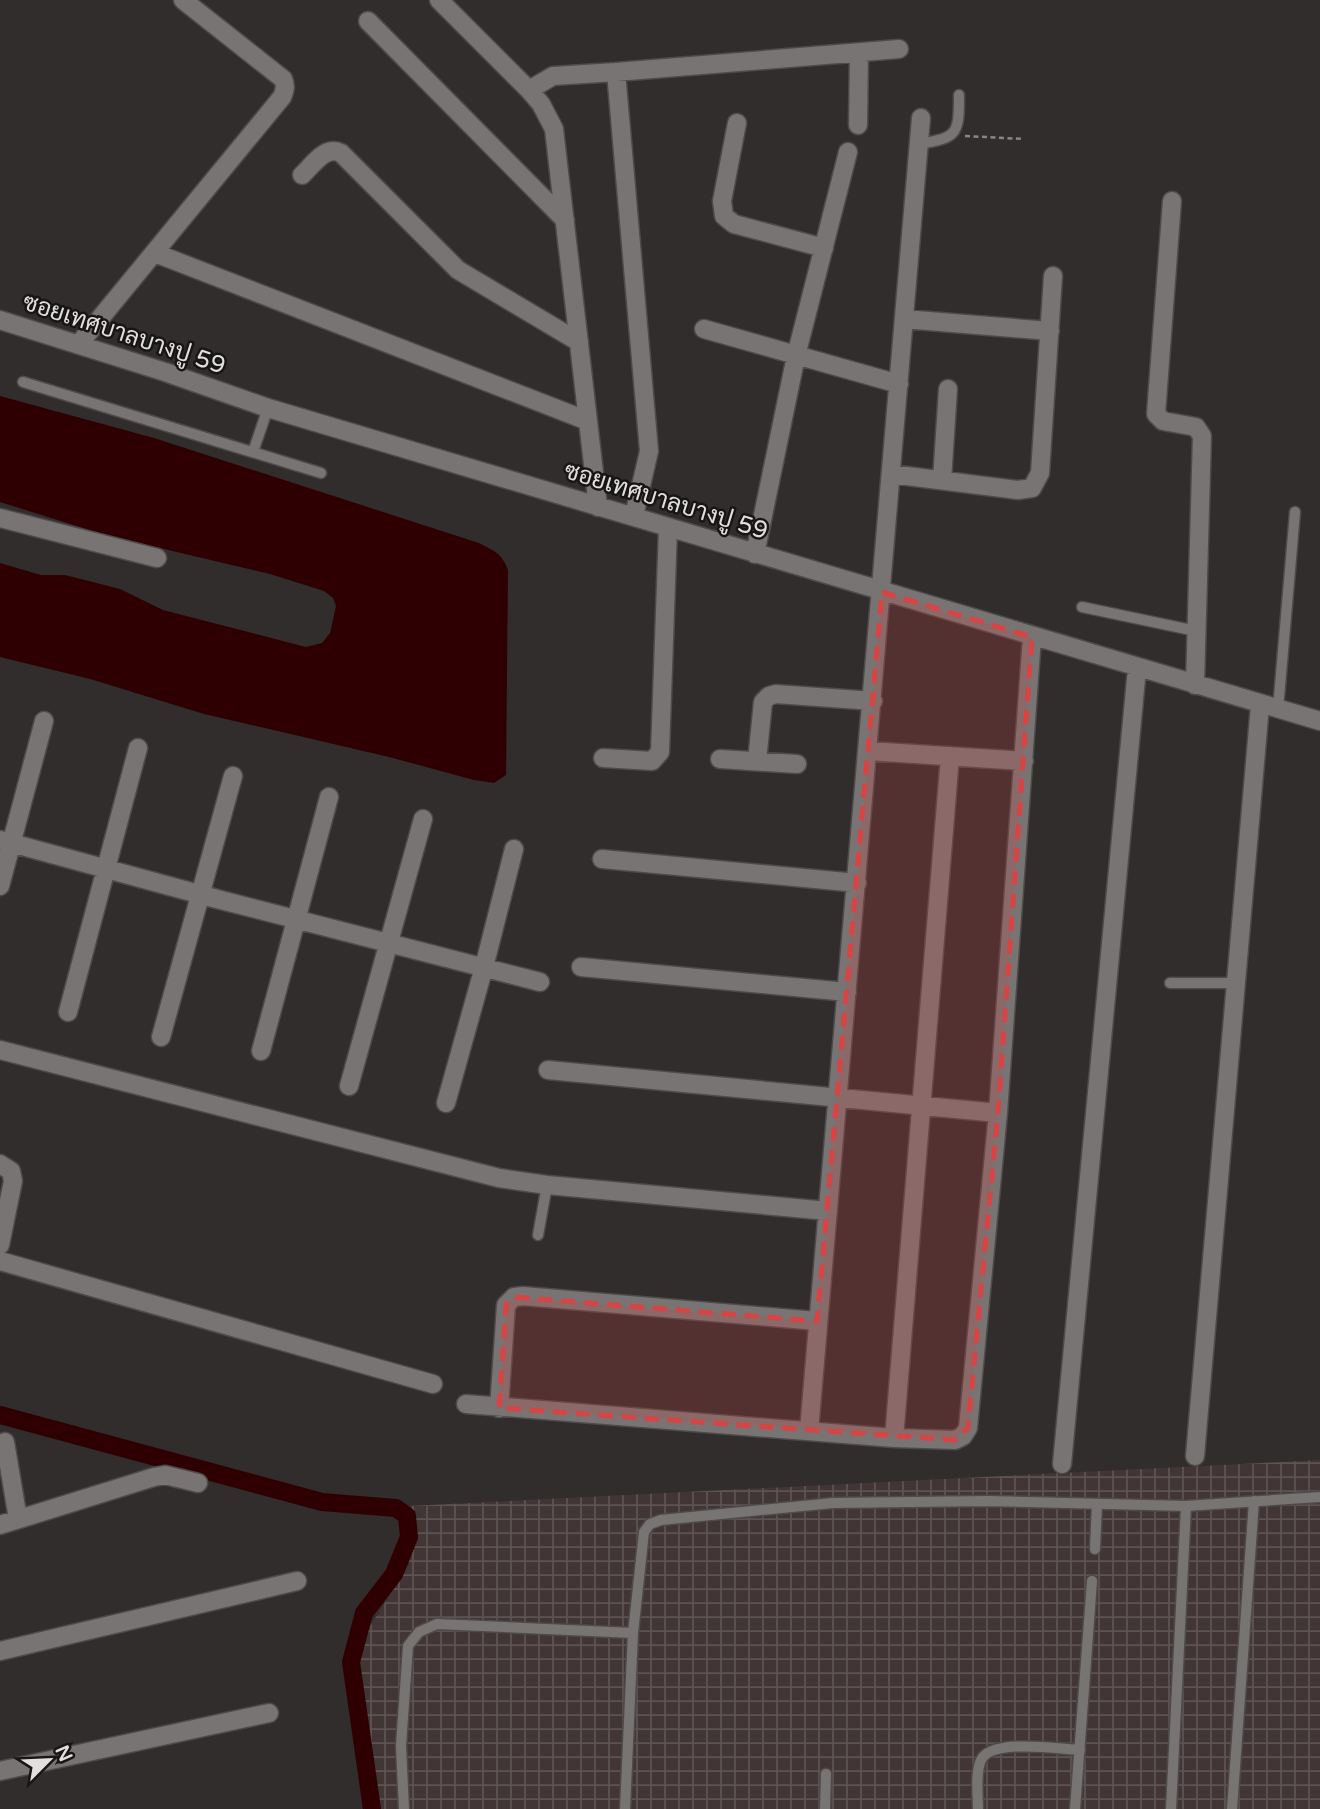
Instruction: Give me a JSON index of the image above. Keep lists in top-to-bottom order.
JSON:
{
  "streets": {
    "street": ["ซอยเทศบาลบางปู 59"]
  },
  "north": "top right"
}
